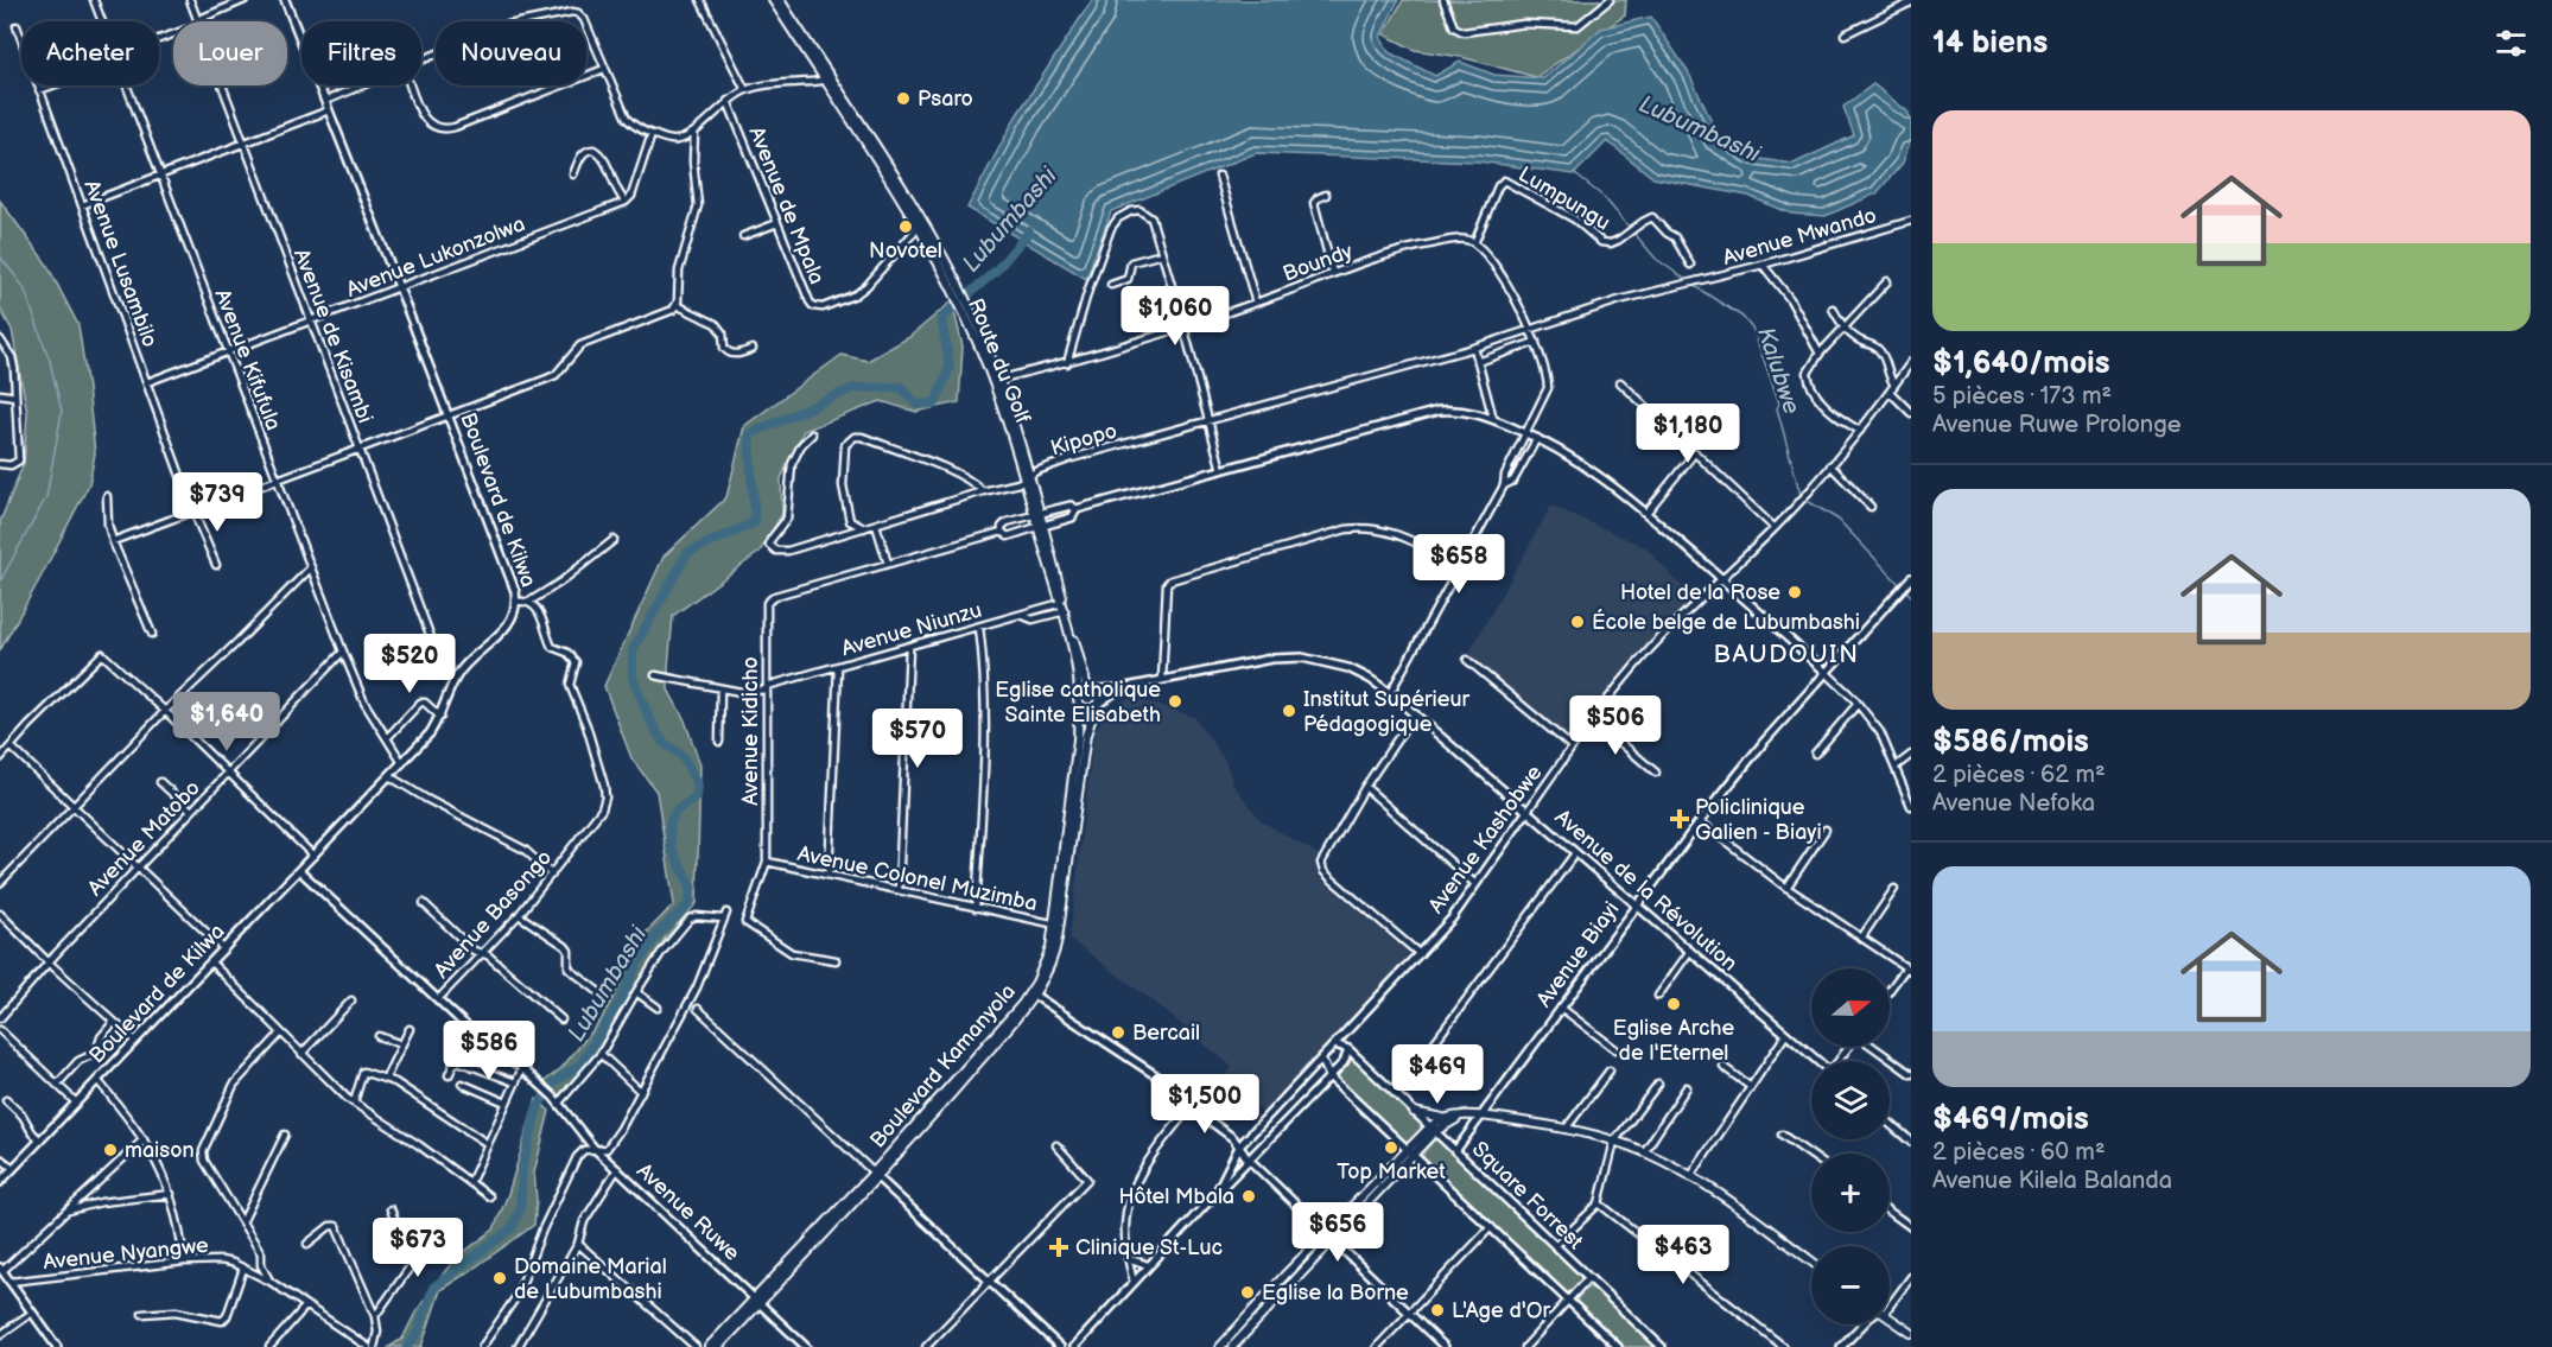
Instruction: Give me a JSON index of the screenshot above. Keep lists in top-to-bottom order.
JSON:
{
  "streets": {
    "main road": ["Route du Golf", "Boulevard Kamanyola"],
    "street": [
      "Lumpungu",
      "Avenue de Mpala",
      "Avenue Mwando",
      "Avenue Lukonzolwa",
      "Boundy",
      "Avenue Lusambilo",
      "Avenue de Kisambi",
      "Avenue Kifufula",
      "Kipopo",
      "Boulevard de Kilwa",
      "Avenue Niunzu",
      "Avenue Kidicho",
      "Avenue Matobo",
      "Avenue Kashobwe",
      "Avenue Colonel Muzimba",
      "Avenue de la Révolution",
      "Avenue Basongo",
      "Avenue Biayi",
      "Square Forrest",
      "Avenue Ruwe",
      "Avenue Nyangwe"
    ]
  },
  "crossings": [
    ["Lumpungu", "Boundy"],
    ["Avenue de Mpala", "Route du Golf"],
    ["Avenue Mwando", "Kipopo"],
    ["Avenue Lukonzolwa", "Avenue Lusambilo"],
    ["Avenue Lukonzolwa", "Avenue de Kisambi"],
    ["Avenue Lukonzolwa", "Avenue Kifufula"],
    ["Avenue Lukonzolwa", "Boulevard de Kilwa"],
    ["Boundy", "Route du Golf"],
    ["Avenue de Kisambi", "Boulevard de Kilwa"],
    ["Avenue Kifufula", "Boulevard de Kilwa"],
    ["Avenue Kifufula", "Avenue Matobo"],
    ["Route du Golf", "Kipopo"],
    ["Route du Golf", "Avenue Niunzu"],
    ["Route du Golf", "Avenue de la Révolution"],
    ["Route du Golf", "Boulevard Kamanyola"],
    ["Avenue Niunzu", "Avenue Kidicho"],
    ["Avenue Kidicho", "Avenue Colonel Muzimba"],
    ["Avenue Kashobwe", "Avenue de la Révolution"],
    ["Avenue Kashobwe", "Square Forrest"],
    ["Avenue Colonel Muzimba", "Boulevard Kamanyola"],
    ["Avenue de la Révolution", "Avenue Biayi"],
    ["Avenue de la Révolution", "Boulevard Kamanyola"],
    ["Avenue Biayi", "Square Forrest"],
    ["Boulevard Kamanyola", "Avenue Ruwe"]
  ],
  "districts": ["BAUDOUIN"],
  "water": ["Lubumbashi", "Kalubwe"],
  "places": {
    "other": [
      "Psaro",
      "Novotel",
      "Hotel de la Rose",
      "École belge de Lubumbashi",
      "Eglise catholique Sainte Elisabeth",
      "Institut Supérieur Pédagogique",
      "Eglise Arche de l'Eternel",
      "Bercail",
      "Top Market",
      "maison",
      "Hôtel Mbala",
      "Domaine Marial de Lubumbashi",
      "Eglise la Borne",
      "L'Age d'Or"
    ],
    "health": ["Policlinique Galien - Biayi", "Clinique St-Luc"]
  },
  "north": "right",
  "page": {
    "heading": "14 biens",
    "chip": [
      "Acheter",
      "Louer",
      "Filtres",
      "Nouveau"
    ],
    "list": [
      {
        "name": "$1,640/mois",
        "note": "5 pièces · 173 m² · Avenue Ruwe Prolonge"
      },
      {
        "name": "$586/mois",
        "note": "2 pièces · 62 m² · Avenue Nefoka"
      },
      {
        "name": "$469/mois",
        "note": "2 pièces · 60 m² · Avenue Kilela Balanda"
      }
    ],
    "price": [
      "$1,060",
      "$1,180",
      "$739",
      "$658",
      "$520",
      "$1,640",
      "$506",
      "$570",
      "$586",
      "$469",
      "$1,500",
      "$656",
      "$673",
      "$463"
    ],
    "map_buttons": ["+", "−"]
  }
}
